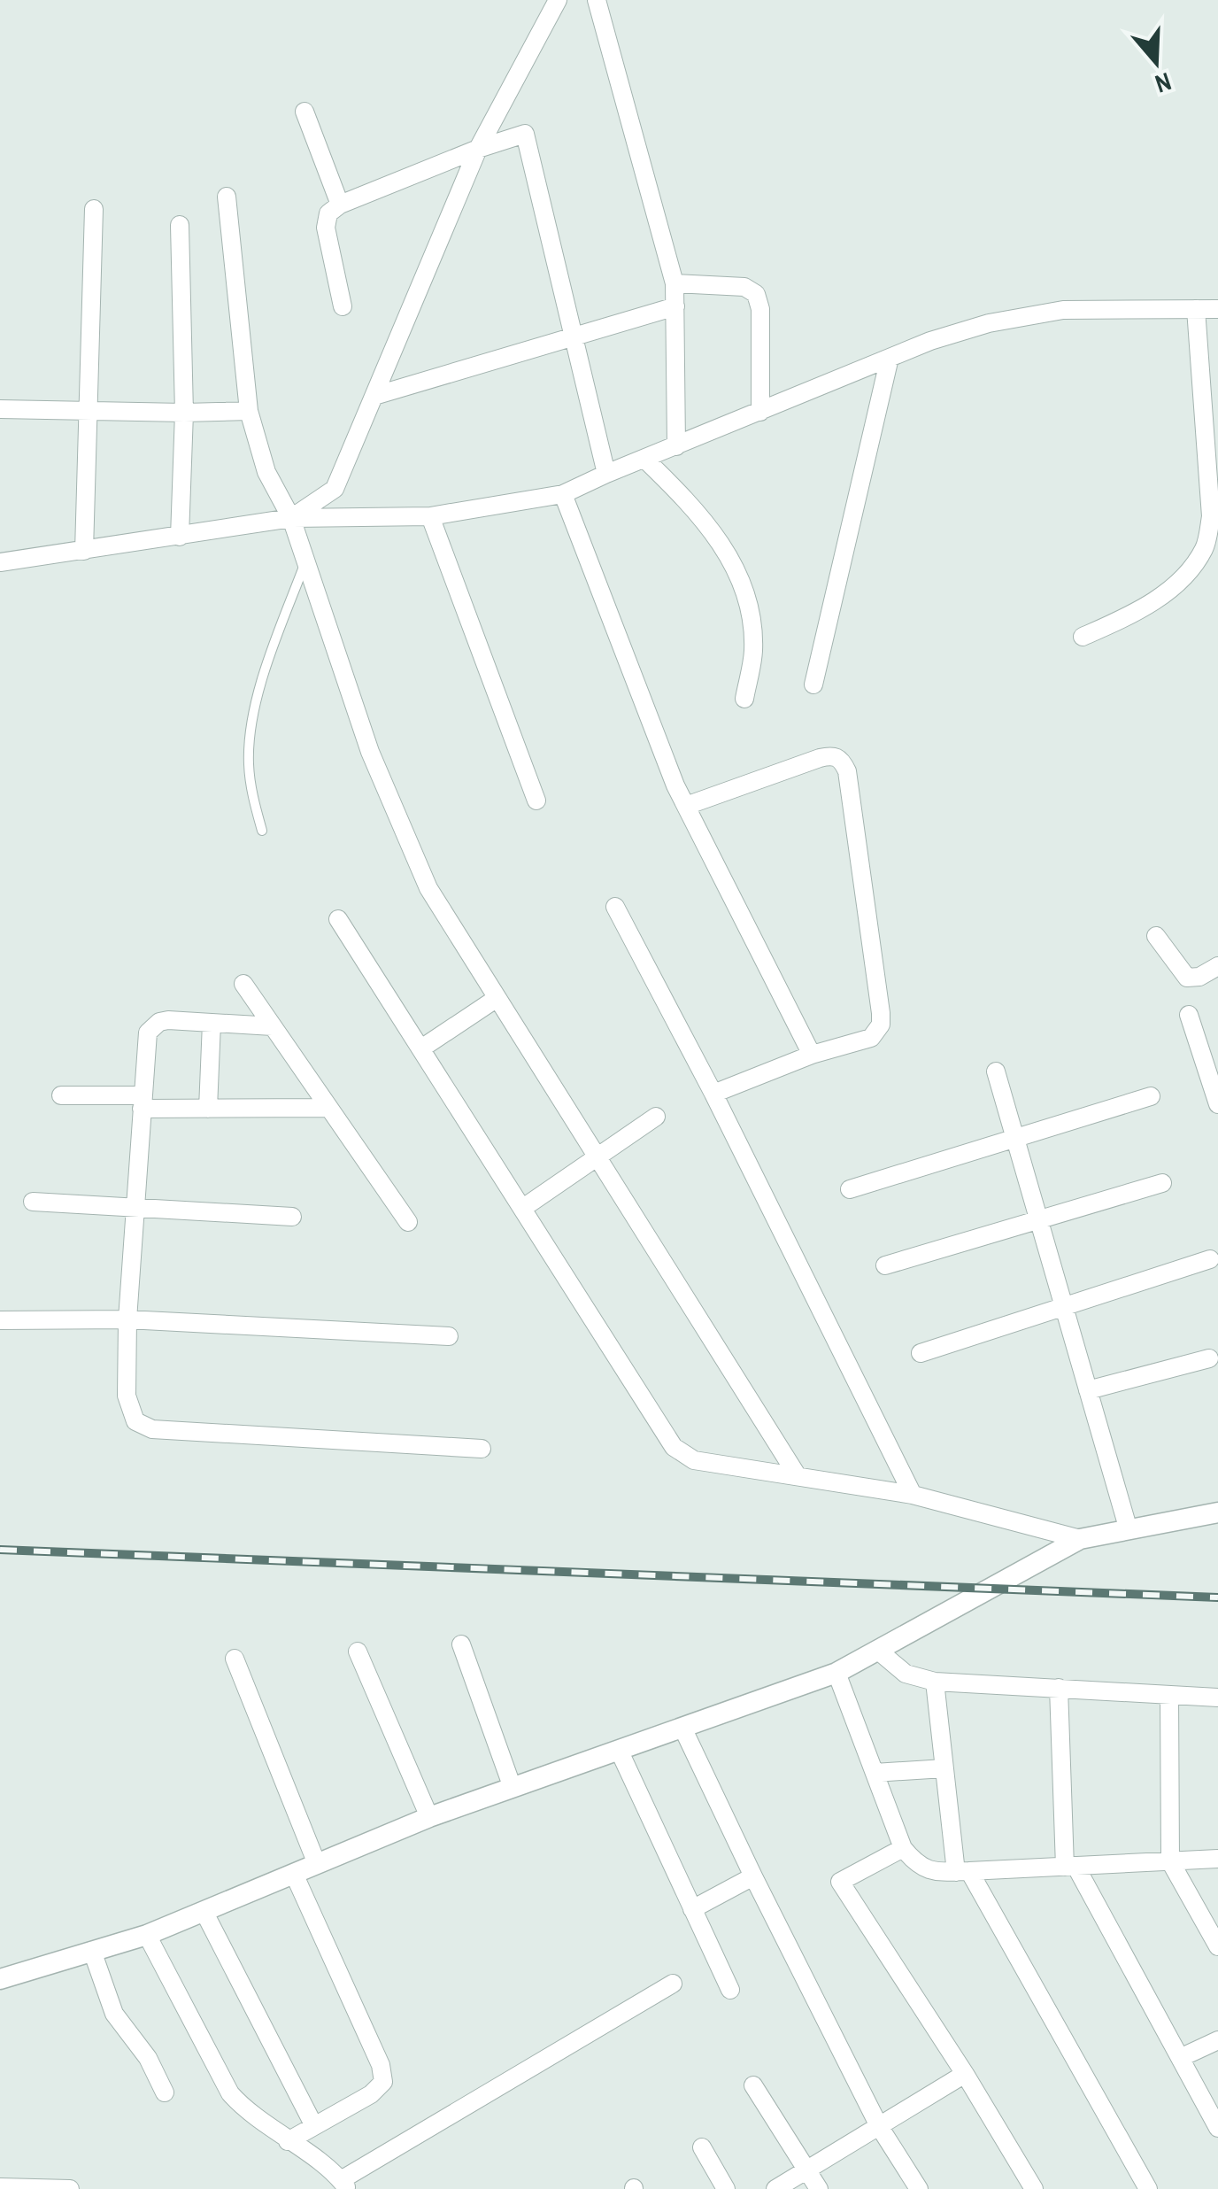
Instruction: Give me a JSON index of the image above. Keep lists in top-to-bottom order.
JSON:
{
  "north": "bottom"
}
